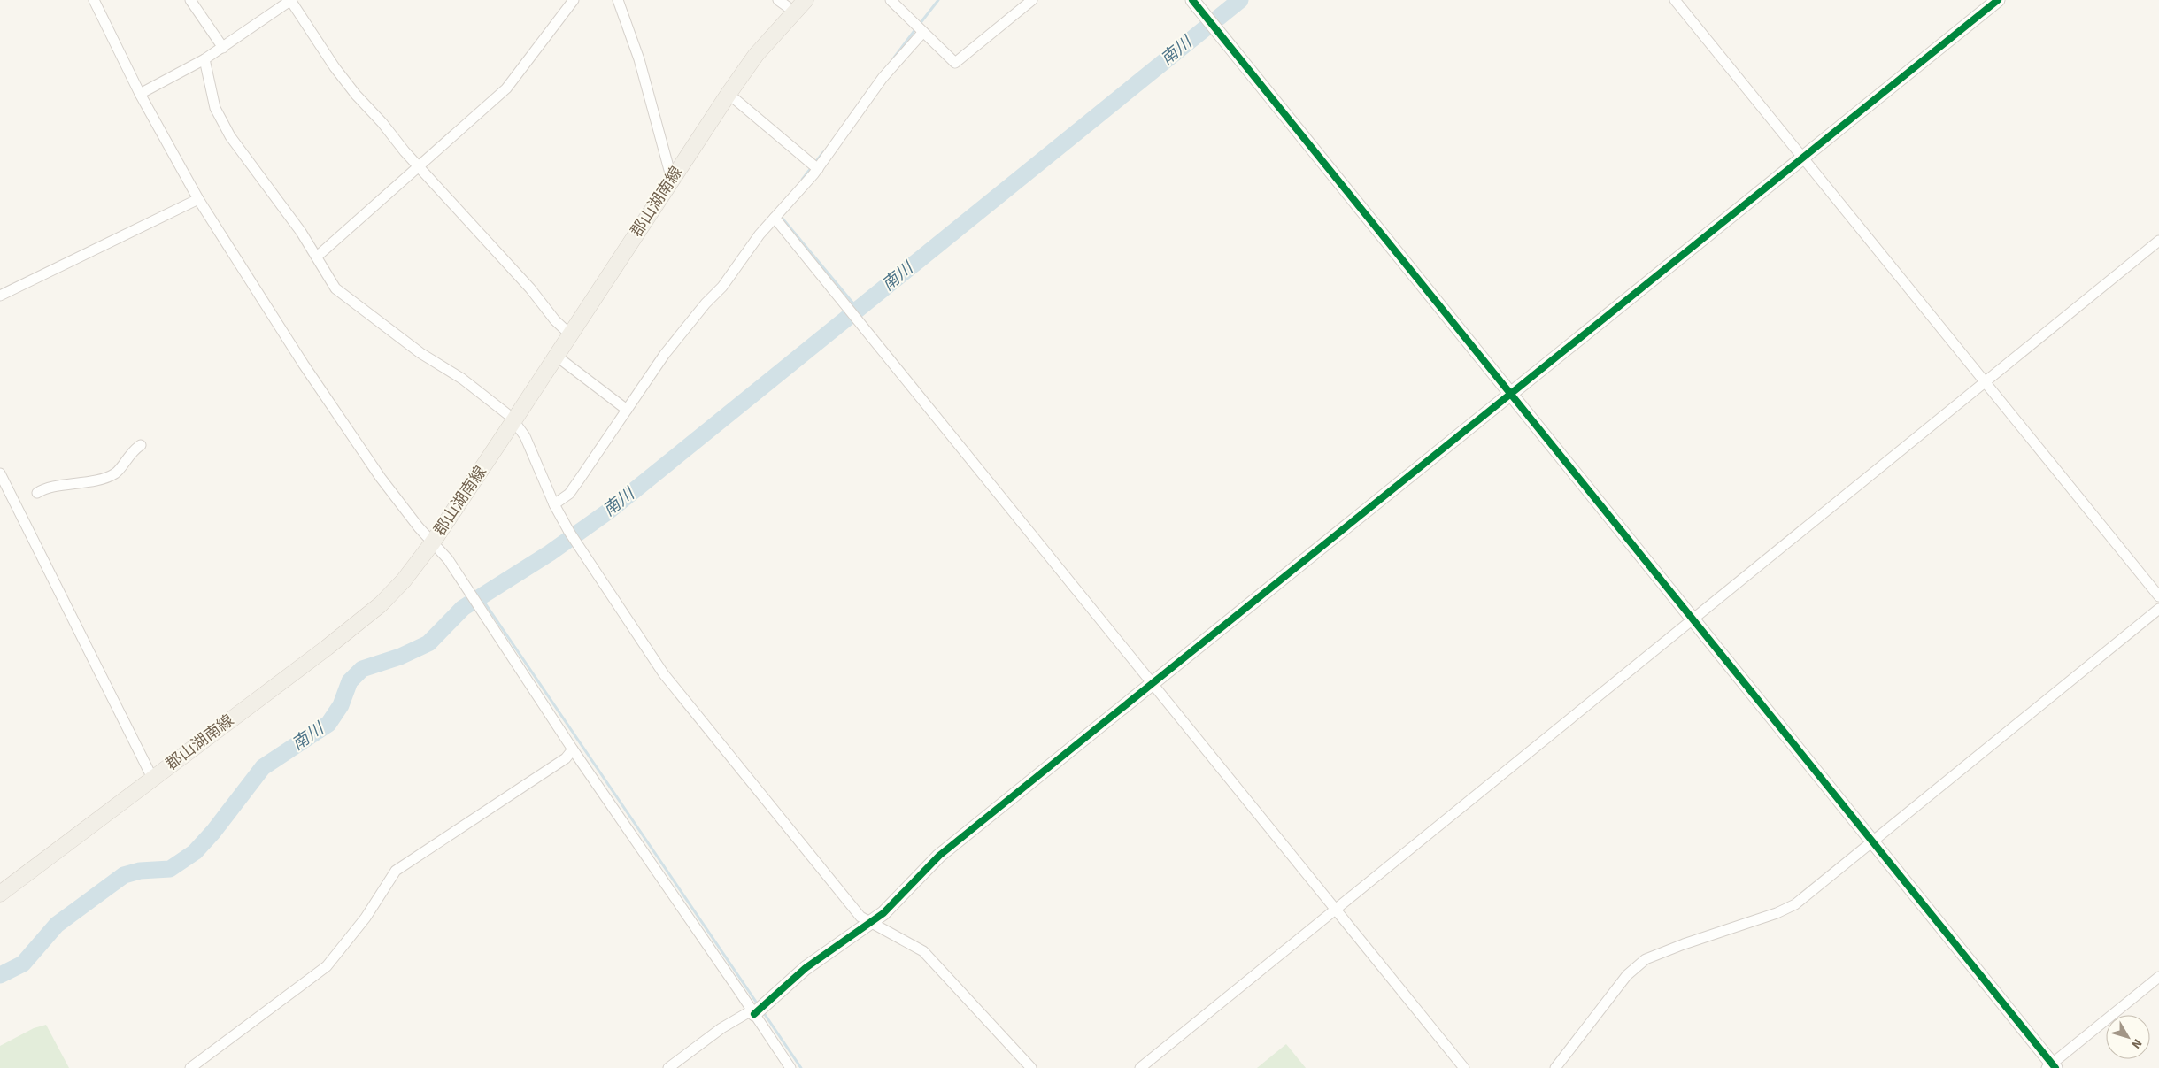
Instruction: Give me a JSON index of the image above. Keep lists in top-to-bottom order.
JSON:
{
  "streets": {
    "main road": ["郡山湖南線"]
  },
  "water": ["南川"],
  "north": "bottom right"
}
